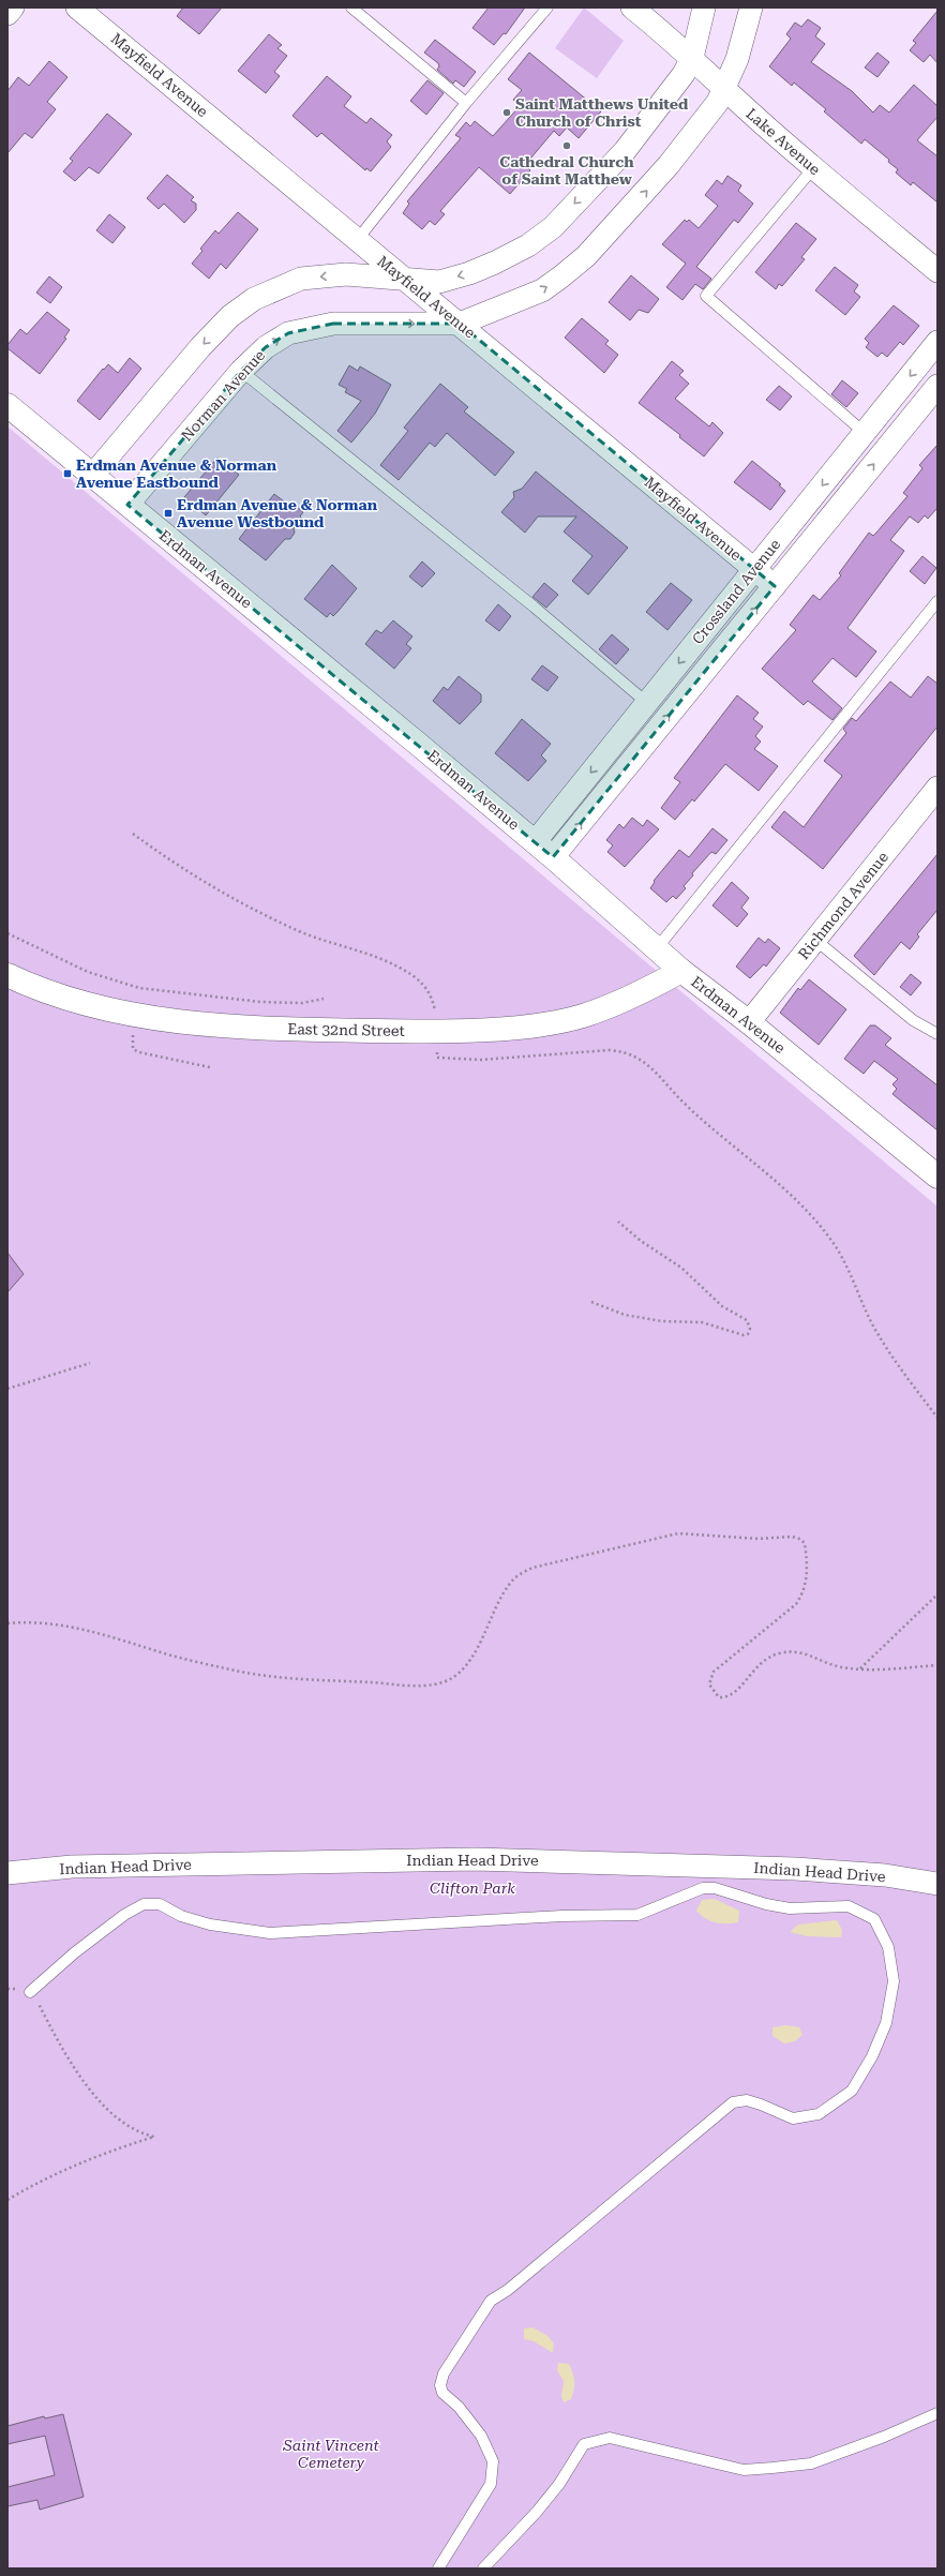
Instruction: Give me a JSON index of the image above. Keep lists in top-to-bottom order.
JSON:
{
  "streets": {
    "main road": ["Erdman Avenue", "East 32nd Street"],
    "street": [
      "Mayfield Avenue",
      "Lake Avenue",
      "Norman Avenue",
      "Crossland Avenue",
      "Richmond Avenue",
      "Indian Head Drive"
    ]
  },
  "crossings": [
    ["Mayfield Avenue", "Norman Avenue"],
    ["Mayfield Avenue", "Crossland Avenue"],
    ["Lake Avenue", "Norman Avenue"],
    ["Norman Avenue", "Erdman Avenue"],
    ["Erdman Avenue", "Crossland Avenue"],
    ["Erdman Avenue", "Richmond Avenue"],
    ["Erdman Avenue", "East 32nd Street"]
  ],
  "parks": ["Clifton Park", "Saint Vincent Cemetery"],
  "places": {
    "other": ["Saint Matthews United Church of Christ", "Cathedral Church of Saint Matthew"],
    "transit": ["Erdman Avenue & Norman Avenue Eastbound", "Erdman Avenue & Norman Avenue Westbound"]
  }
}
